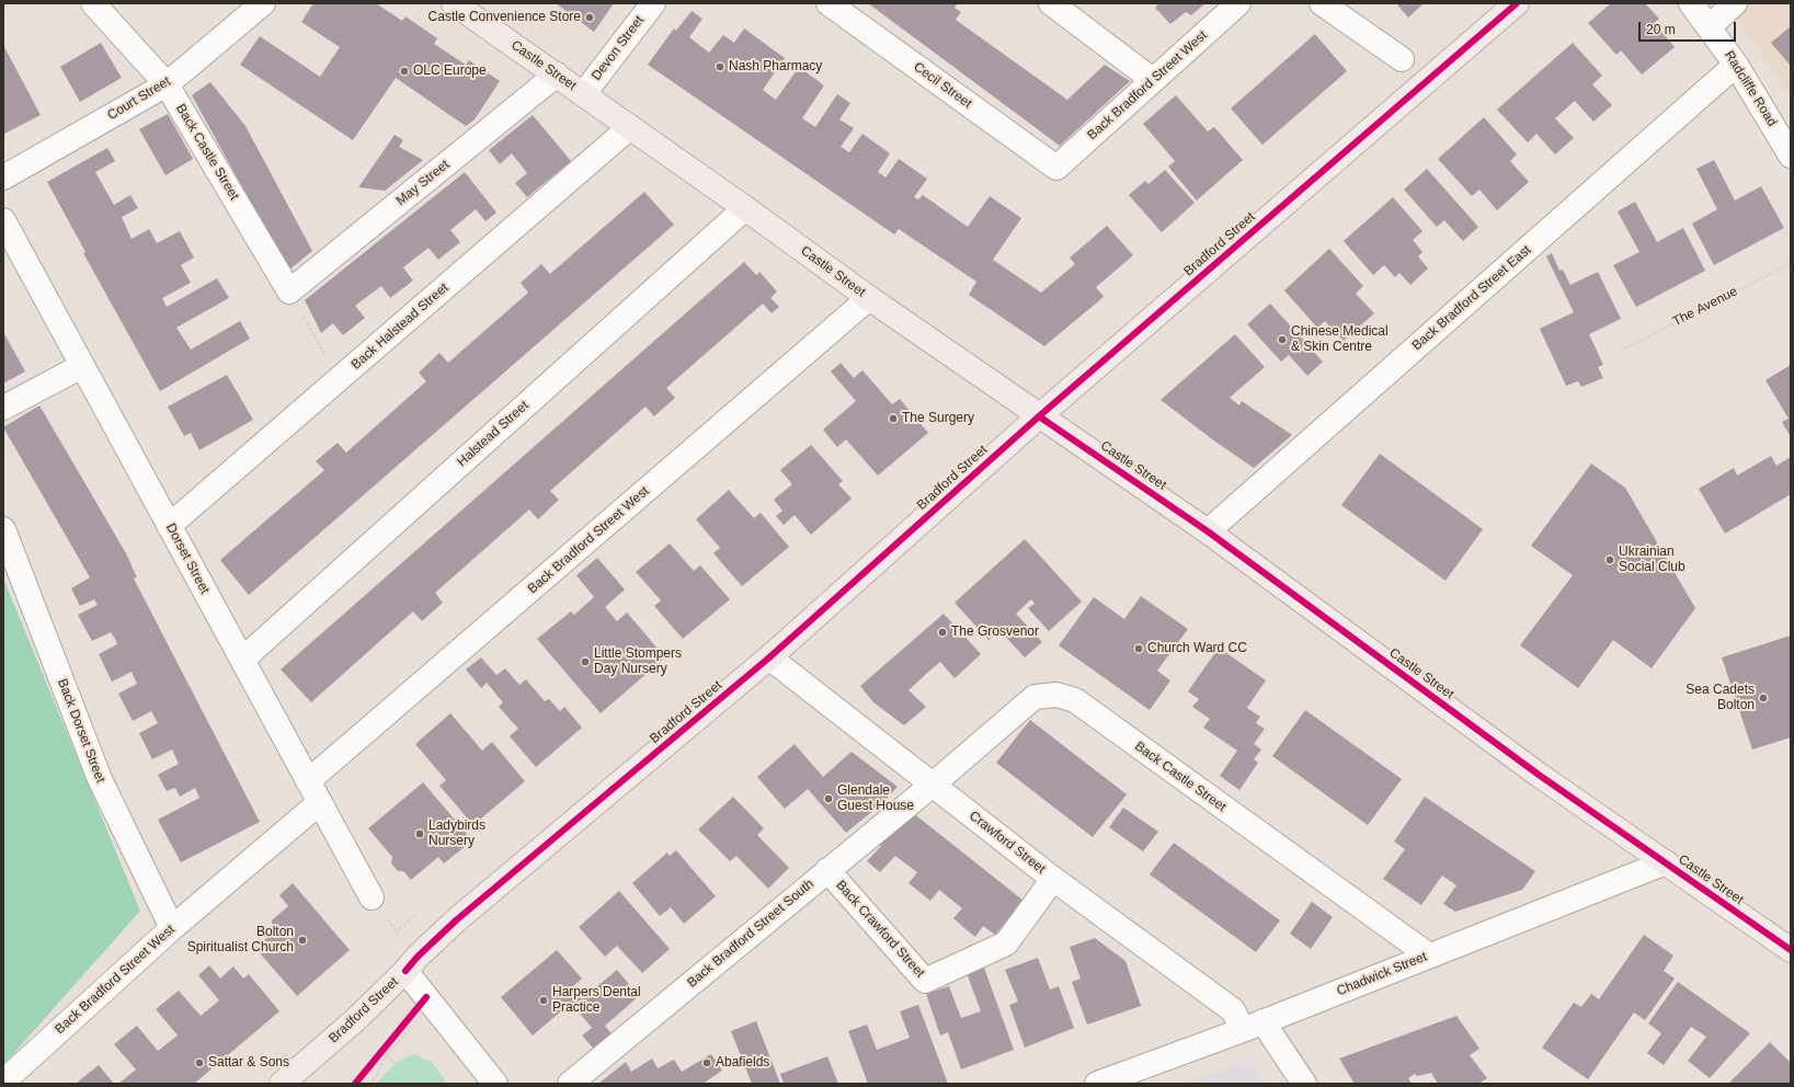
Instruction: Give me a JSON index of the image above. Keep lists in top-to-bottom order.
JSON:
{
  "streets": {
    "main road": ["Castle Street", "Bradford Street"],
    "street": [
      "Devon Street",
      "Cecil Street",
      "Back Bradford Street West",
      "Radcliffe Road",
      "Court Street",
      "Back Castle Street",
      "May Street",
      "Back Bradford Street East",
      "Back Halstead Street",
      "Halstead Street",
      "Dorset Street",
      "Back Dorset Street",
      "Crawford Street",
      "Back Crawford Street",
      "Back Bradford Street South",
      "Chadwick Street"
    ],
    "path": ["The Avenue"]
  },
  "crossings": [
    ["Devon Street", "Castle Street"],
    ["Castle Street", "Back Bradford Street West"],
    ["Castle Street", "May Street"],
    ["Castle Street", "Bradford Street"],
    ["Castle Street", "Back Bradford Street East"],
    ["Castle Street", "Back Halstead Street"],
    ["Castle Street", "Halstead Street"],
    ["Castle Street", "Chadwick Street"],
    ["Cecil Street", "Back Bradford Street West"],
    ["Back Bradford Street West", "Dorset Street"],
    ["Back Bradford Street West", "Back Dorset Street"],
    ["Radcliffe Road", "Back Bradford Street East"],
    ["Court Street", "Back Castle Street"],
    ["Back Castle Street", "May Street"],
    ["Back Castle Street", "Crawford Street"],
    ["Back Castle Street", "Back Bradford Street South"],
    ["Back Castle Street", "Chadwick Street"],
    ["Bradford Street", "Crawford Street"],
    ["Back Halstead Street", "Dorset Street"],
    ["Halstead Street", "Dorset Street"],
    ["Crawford Street", "Back Crawford Street"],
    ["Crawford Street", "Back Bradford Street South"],
    ["Crawford Street", "Chadwick Street"],
    ["Back Crawford Street", "Back Bradford Street South"]
  ],
  "places": [
    "Castle Convenience Store",
    "Nash Pharmacy",
    "OLC Europe",
    "Chinese Medical & Skin Centre",
    "The Surgery",
    "Ukrainian Social Club",
    "The Grosvenor",
    "Church Ward CC",
    "Little Stompers Day Nursery",
    "Sea Cadets Bolton",
    "Glendale Guest House",
    "Ladybirds Nursery",
    "Bolton Spiritualist Church",
    "Harpers Dental Practice",
    "Sattar & Sons",
    "Abafields"
  ],
  "scale_bar": "20 m"
}
